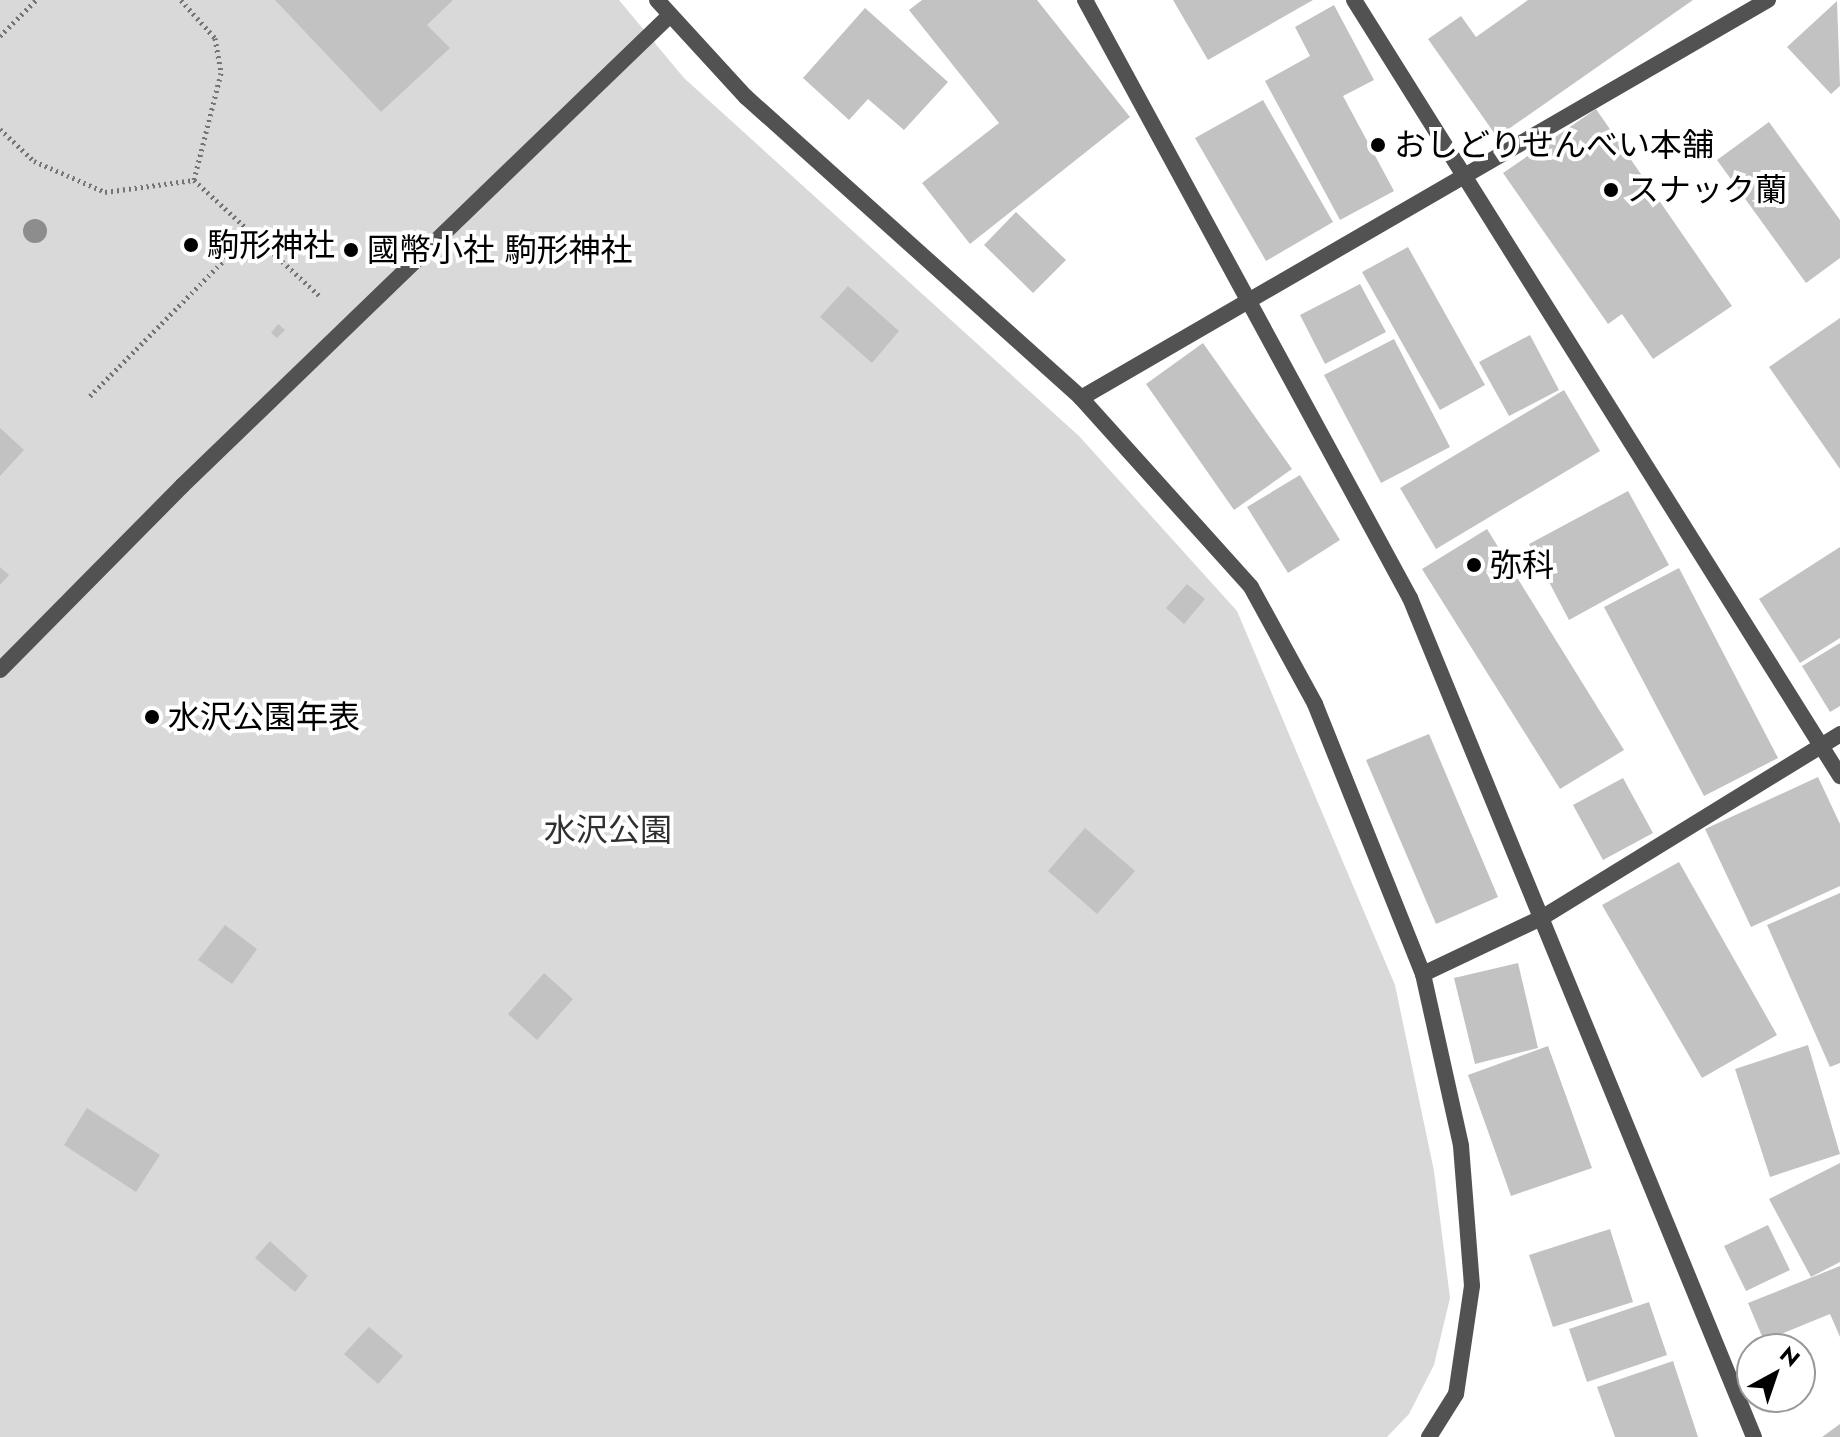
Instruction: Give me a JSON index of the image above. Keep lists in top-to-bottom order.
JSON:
{
  "parks": ["水沢公園"],
  "places": [
    "おしどりせんべい本舗",
    "スナック蘭",
    "駒形神社",
    "國幣小社 駒形神社",
    "弥科",
    "水沢公園年表"
  ],
  "north": "top right"
}
